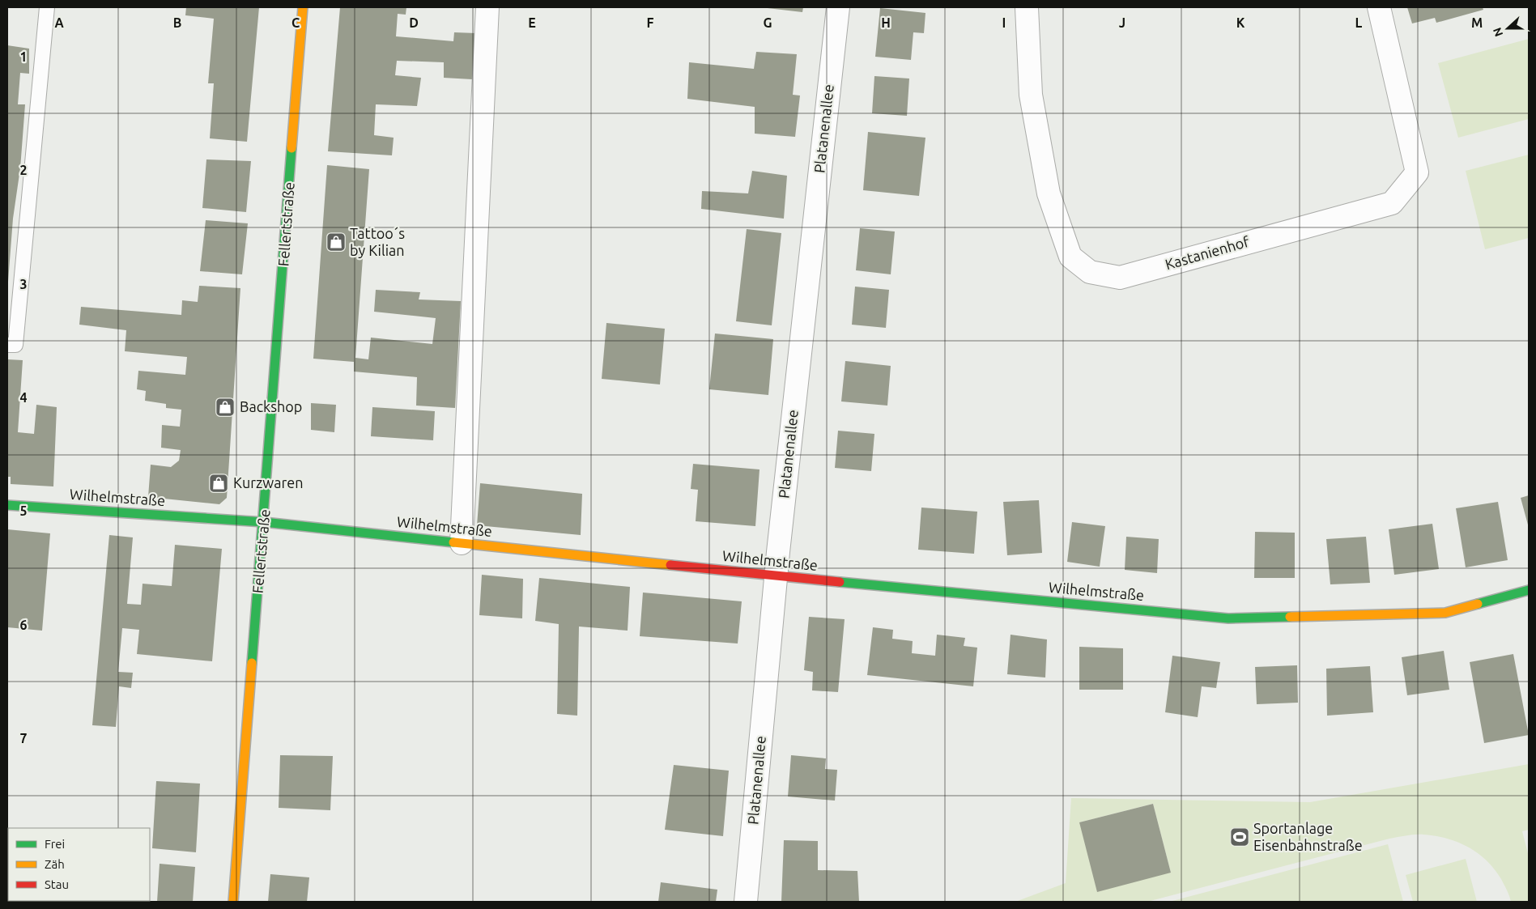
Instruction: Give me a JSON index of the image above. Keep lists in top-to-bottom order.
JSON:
{
  "streets": {
    "street": [
      "Platanenallee",
      "Fellertstraße",
      "Kastanienhof",
      "Wilhelmstraße"
    ]
  },
  "crossings": [
    ["Platanenallee", "Wilhelmstraße"],
    ["Fellertstraße", "Wilhelmstraße"]
  ],
  "places": {
    "shop": ["Tattoo´s by Kilian", "Backshop", "Kurzwaren"],
    "sports": ["Sportanlage Eisenbahnstraße"]
  },
  "legend": ["Frei", "Zäh", "Stau"],
  "north": "left",
  "grid": {
    "columns": [
      "A",
      "B",
      "C",
      "D",
      "E",
      "F",
      "G",
      "H",
      "I",
      "J",
      "K",
      "L",
      "M"
    ],
    "rows": [
      "1",
      "2",
      "3",
      "4",
      "5",
      "6",
      "7"
    ]
  }
}
